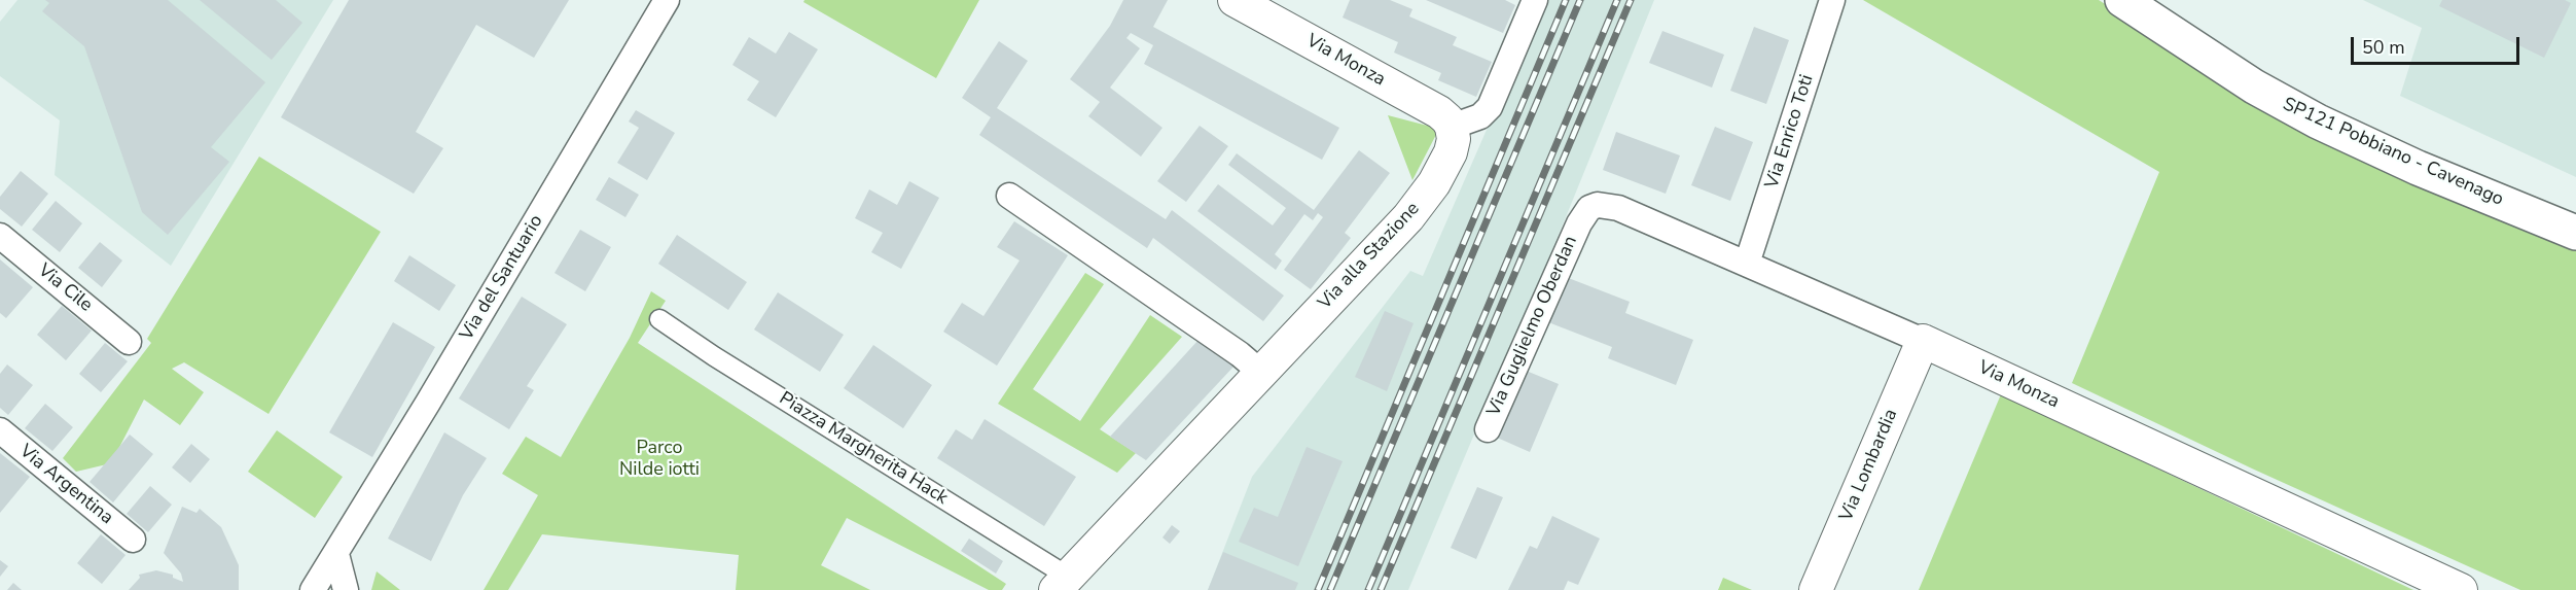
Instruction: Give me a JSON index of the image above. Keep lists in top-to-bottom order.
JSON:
{
  "streets": {
    "main road": ["SP121 Pobbiano - Cavenago"],
    "street": [
      "Via Monza",
      "Via Enrico Toti",
      "Via alla Stazione",
      "Via del Santuario",
      "Via Cile",
      "Via Guglielmo Oberdan",
      "Piazza Margherita Hack",
      "Via Lombardia",
      "Via Argentina"
    ]
  },
  "crossings": [
    ["Via Monza", "Via Enrico Toti"],
    ["Via Monza", "Via alla Stazione"],
    ["Via Monza", "Via Guglielmo Oberdan"],
    ["Via Monza", "Via Lombardia"],
    ["Via alla Stazione", "Piazza Margherita Hack"]
  ],
  "parks": ["Parco Nilde iotti"],
  "scale_bar": "50 m"
}
